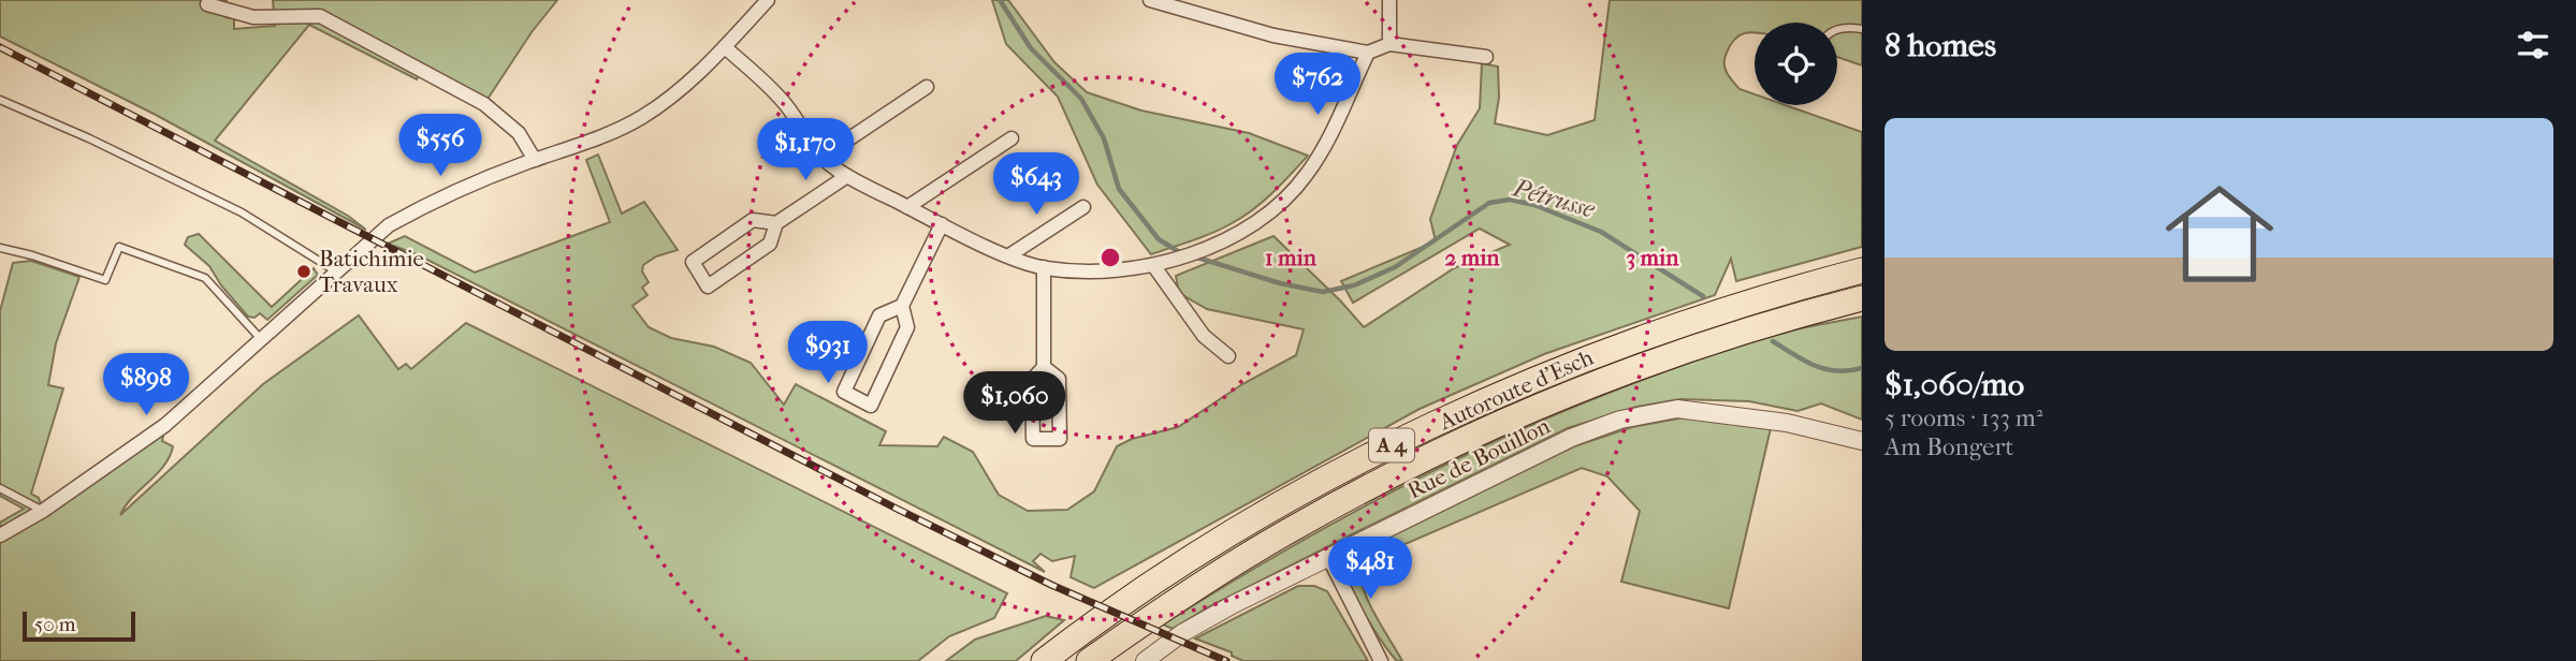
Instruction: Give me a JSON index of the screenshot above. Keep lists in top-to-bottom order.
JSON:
{
  "streets": {
    "highway": ["Autoroute d'Esch", "A 4"],
    "street": ["Rue de Bouillon"]
  },
  "water": ["Pétrusse"],
  "places": ["Batichimie Travaux"],
  "scale_bar": "50 m",
  "page": {
    "heading": "8 homes",
    "price": [
      "$762",
      "$556",
      "$1,170",
      "$643",
      "$931",
      "$898",
      "$1,060",
      "$481"
    ],
    "list": [
      {
        "name": "$1,060/mo",
        "note": "5 rooms · 133 m² · Am Bongert"
      }
    ],
    "scale": "50 m"
  },
  "rings": ["1 min", "2 min", "3 min"]
}
